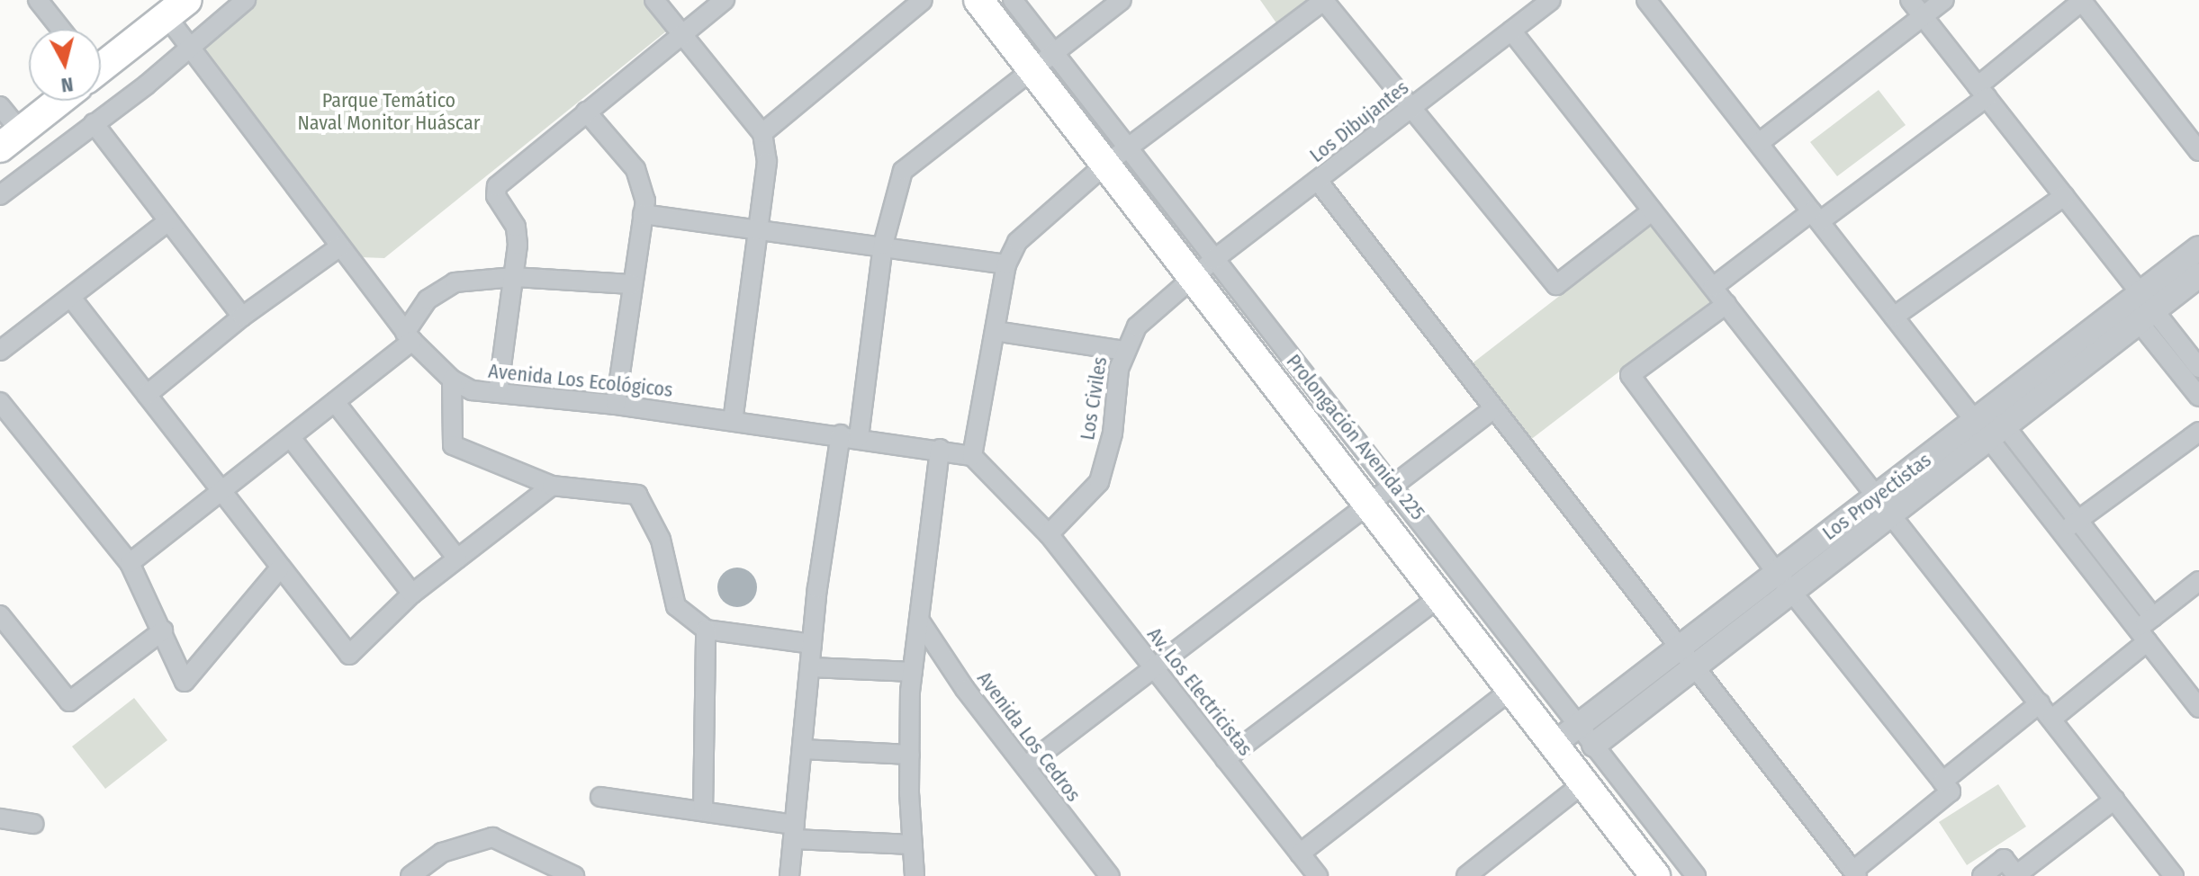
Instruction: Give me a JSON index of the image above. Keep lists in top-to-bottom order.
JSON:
{
  "streets": {
    "main road": ["Prolongación Avenida 225"],
    "street": [
      "Los Dibujantes",
      "Avenida Los Ecológicos",
      "Los Civiles",
      "Los Proyectistas",
      "Av. Los Electricistas",
      "Avenida Los Cedros"
    ]
  },
  "crossings": [
    ["Los Dibujantes", "Los Civiles"],
    ["Los Dibujantes", "Prolongación Avenida 225"],
    ["Los Civiles", "Prolongación Avenida 225"],
    ["Los Civiles", "Av. Los Electricistas"],
    ["Prolongación Avenida 225", "Los Proyectistas"]
  ],
  "parks": ["Parque Temático Naval Monitor Huáscar"],
  "north": "bottom"
}
